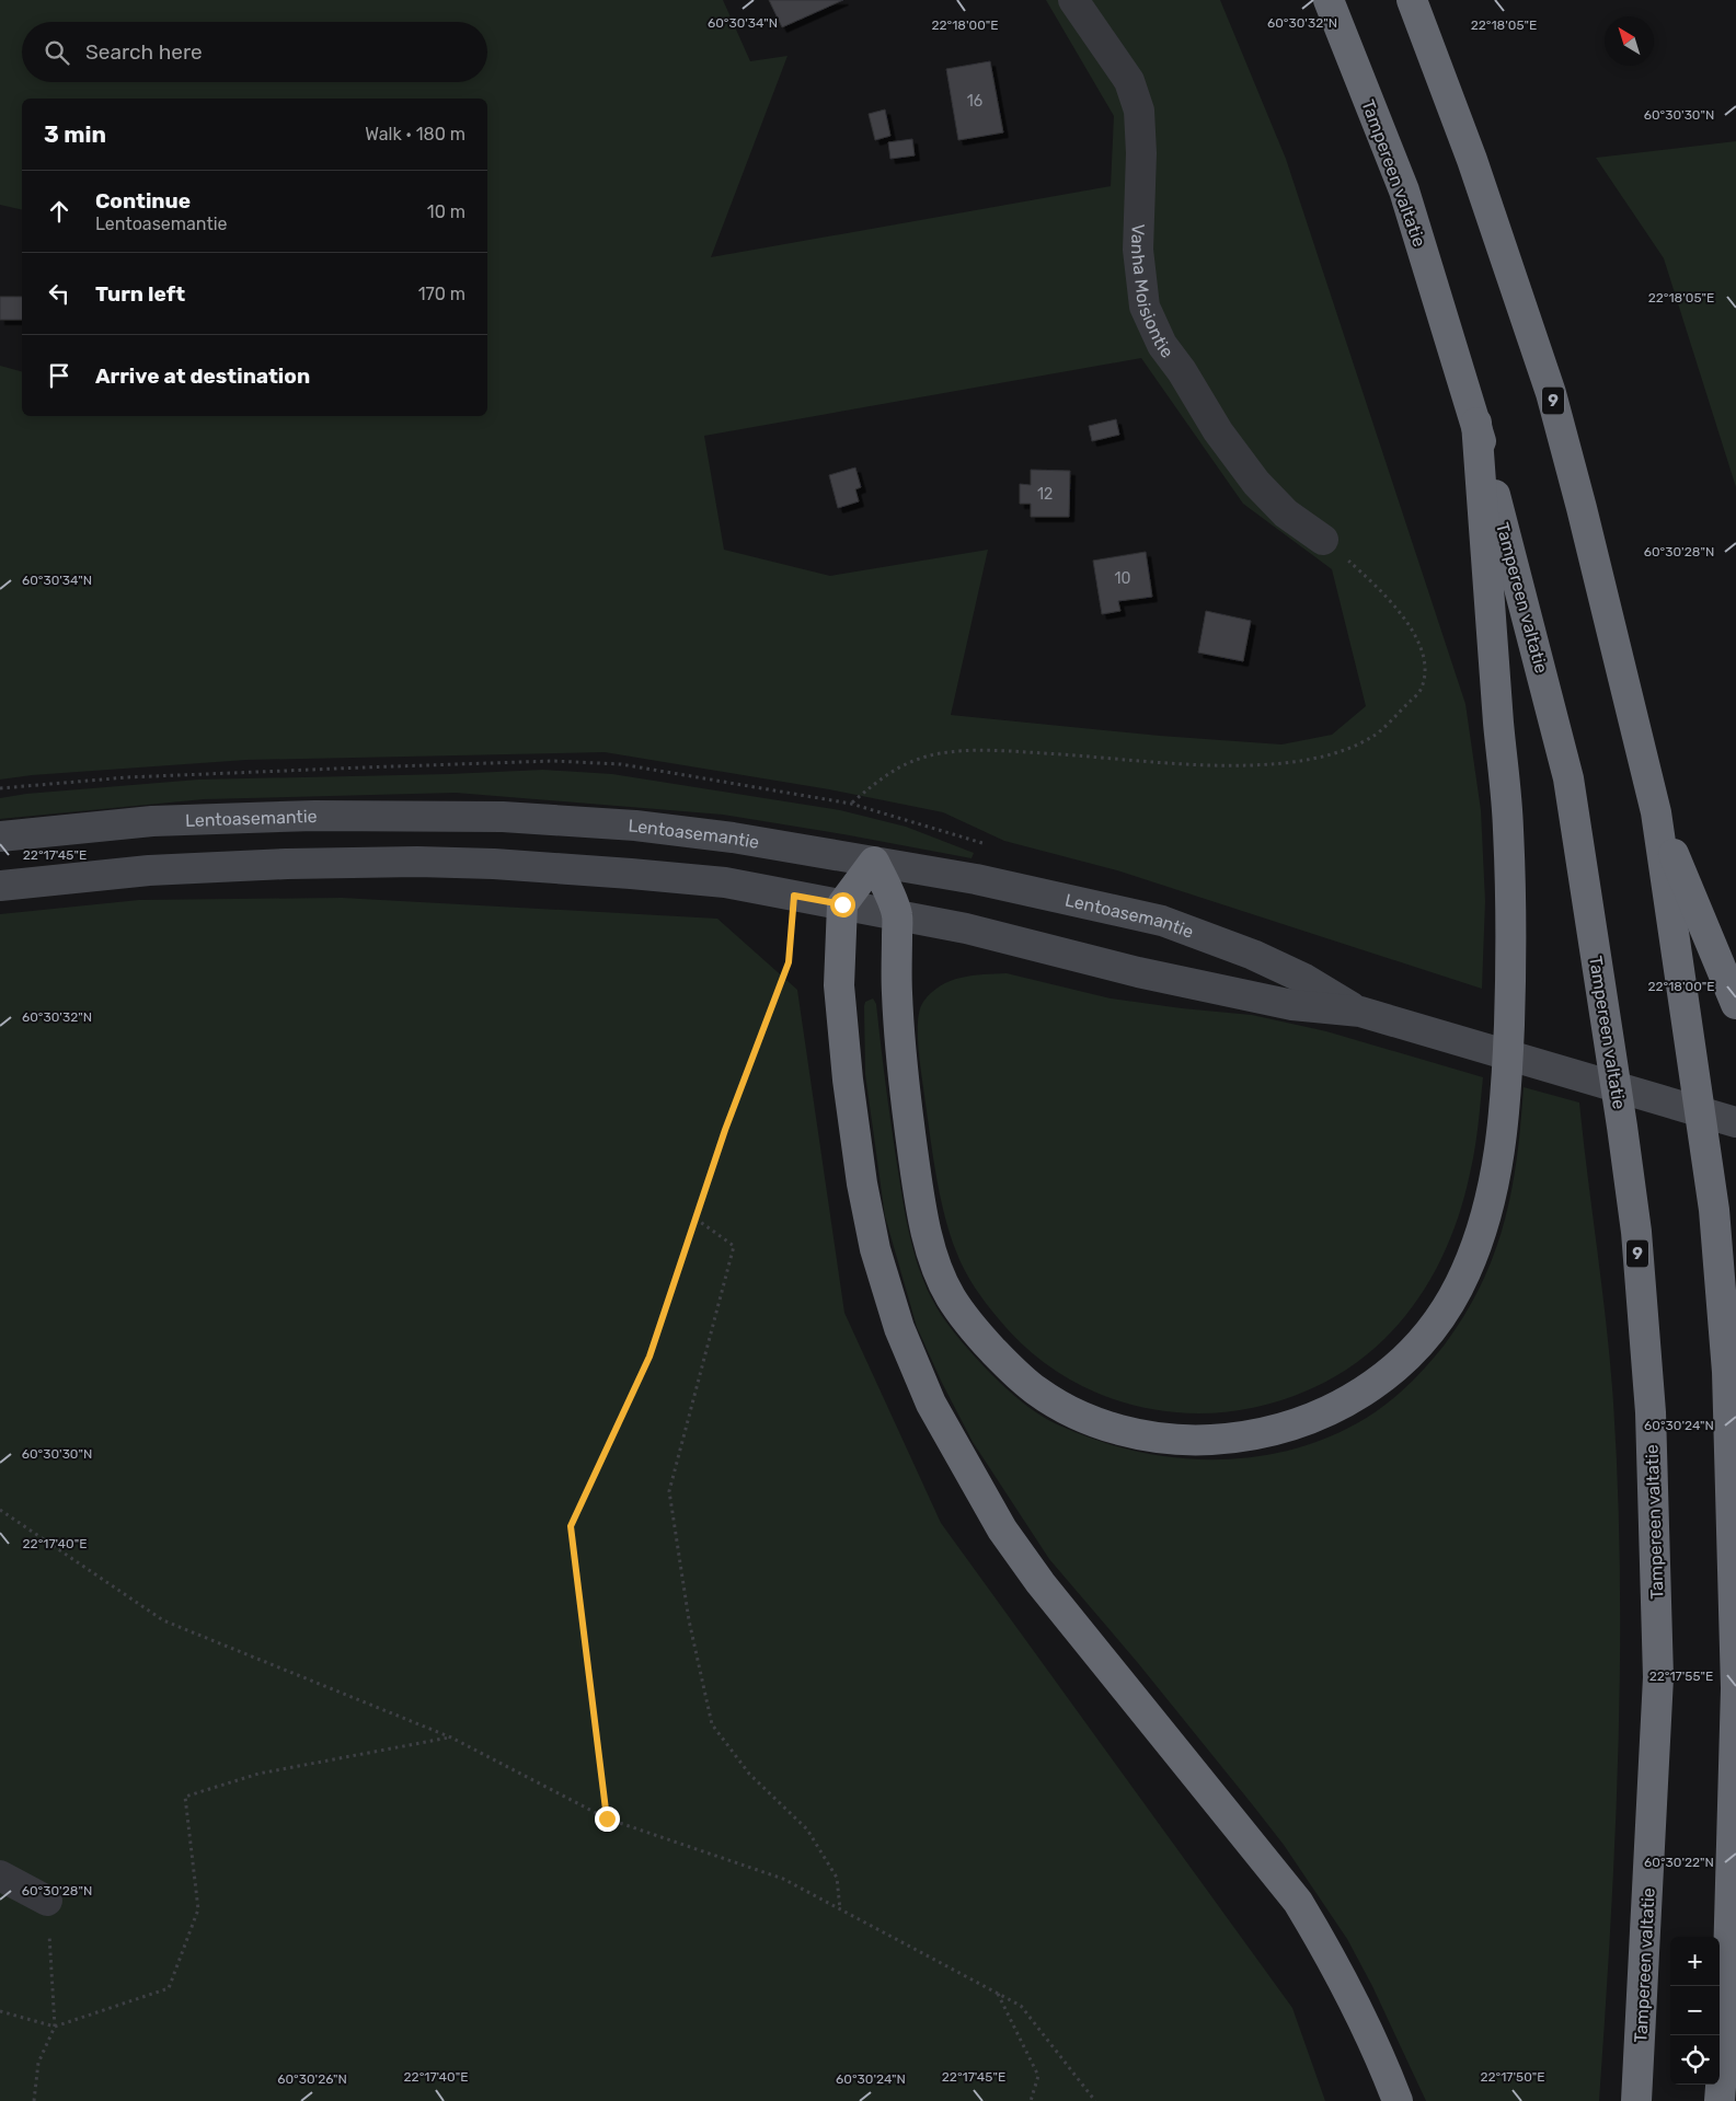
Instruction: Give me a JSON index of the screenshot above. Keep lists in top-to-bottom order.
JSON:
{
  "streets": {
    "highway": ["Tampereen valtatie", "9"],
    "main road": ["Lentoasemantie"],
    "street": ["Vanha Moisiontie"]
  },
  "house_numbers": ["16", "12", "10"],
  "north": "top left",
  "page": {
    "search": "Search here",
    "heading": ["3 min", "Walk · 180 m"],
    "list": [
      ["Continue", "Lentoasemantie", "10 m"],
      ["Turn left", "170 m"],
      "Arrive at destination"
    ],
    "map_buttons": ["+", "−"]
  },
  "coordinates": [
    "60°30'34\"N",
    "60°30'32\"N",
    "22°18'00\"E",
    "22°18'05\"E",
    "60°30'30\"N",
    "60°30'28\"N",
    "22°17'45\"E",
    "60°30'24\"N",
    "22°17'40\"E",
    "22°17'55\"E",
    "60°30'22\"N",
    "22°17'50\"E",
    "60°30'26\"N"
  ]
}
